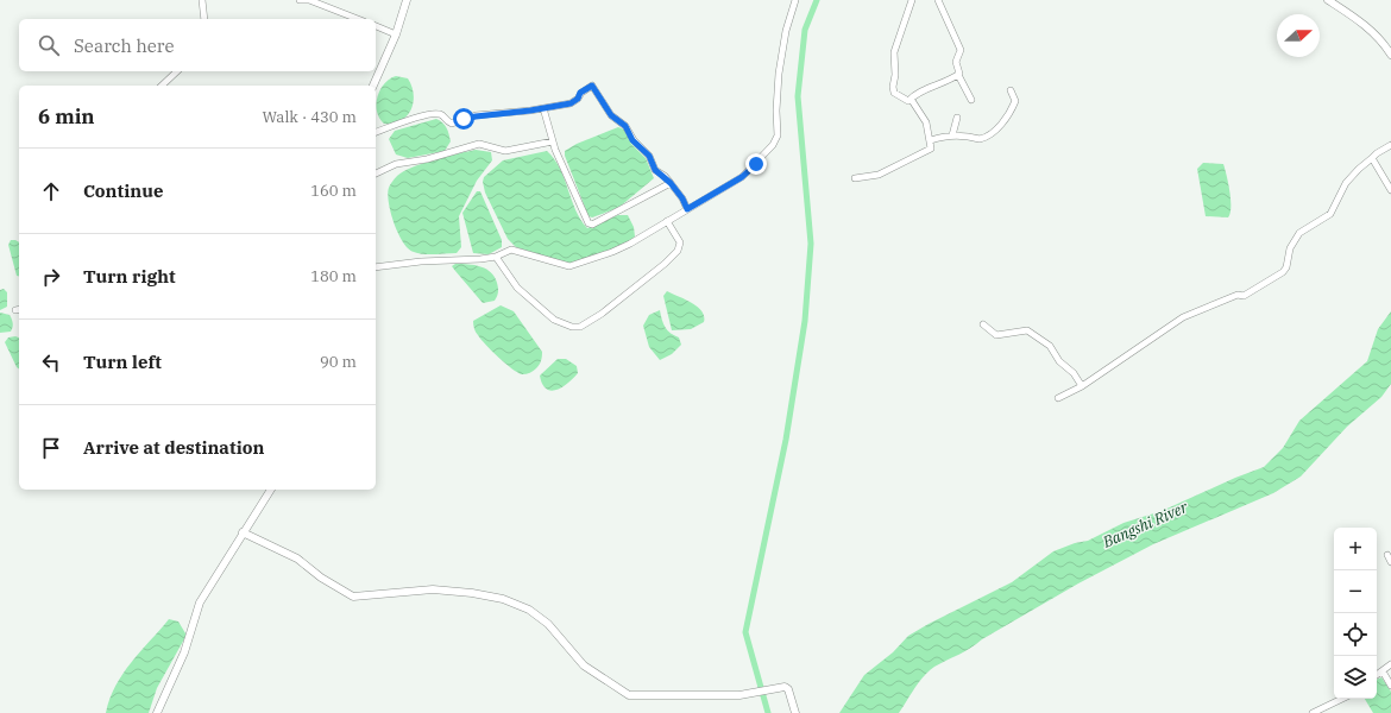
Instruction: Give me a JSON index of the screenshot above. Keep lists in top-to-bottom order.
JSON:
{
  "water": ["Bangshi River"],
  "north": "right",
  "page": {
    "search": "Search here",
    "heading": ["6 min", "Walk · 430 m"],
    "list": [
      ["Continue", "160 m"],
      ["Turn right", "180 m"],
      ["Turn left", "90 m"],
      "Arrive at destination"
    ],
    "map_buttons": ["+", "−"]
  }
}
